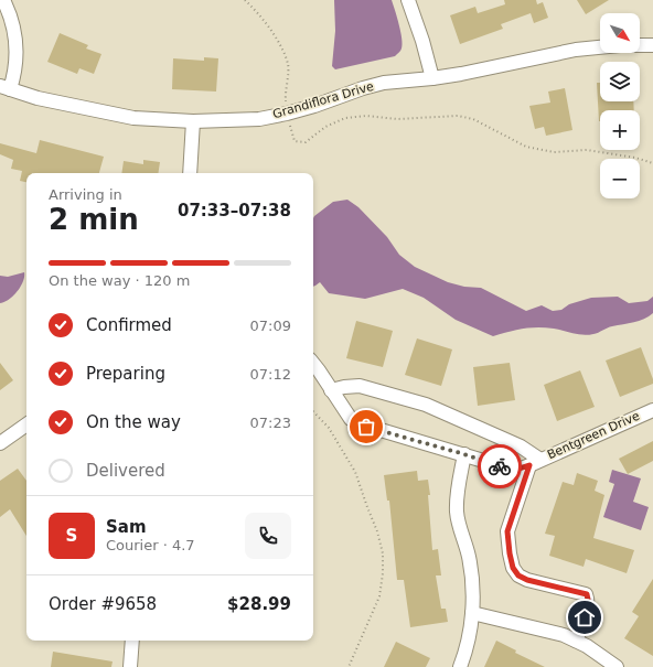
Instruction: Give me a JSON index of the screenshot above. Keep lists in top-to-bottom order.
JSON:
{
  "streets": {
    "street": ["Grandiflora Drive", "Bentgreen Drive"]
  },
  "north": "bottom right",
  "page": {
    "map_buttons": ["+", "−"],
    "heading": ["2 min", "Arriving in", "07:33–07:38"],
    "panel": [
      "Sam",
      "Courier · 4.7",
      "Order #9658",
      "$28.99"
    ],
    "bar": "On the way · 120 m",
    "list": [
      ["Confirmed", "07:09"],
      ["Preparing", "07:12"],
      ["On the way", "07:23"],
      "Delivered"
    ],
    "round": "S"
  }
}
